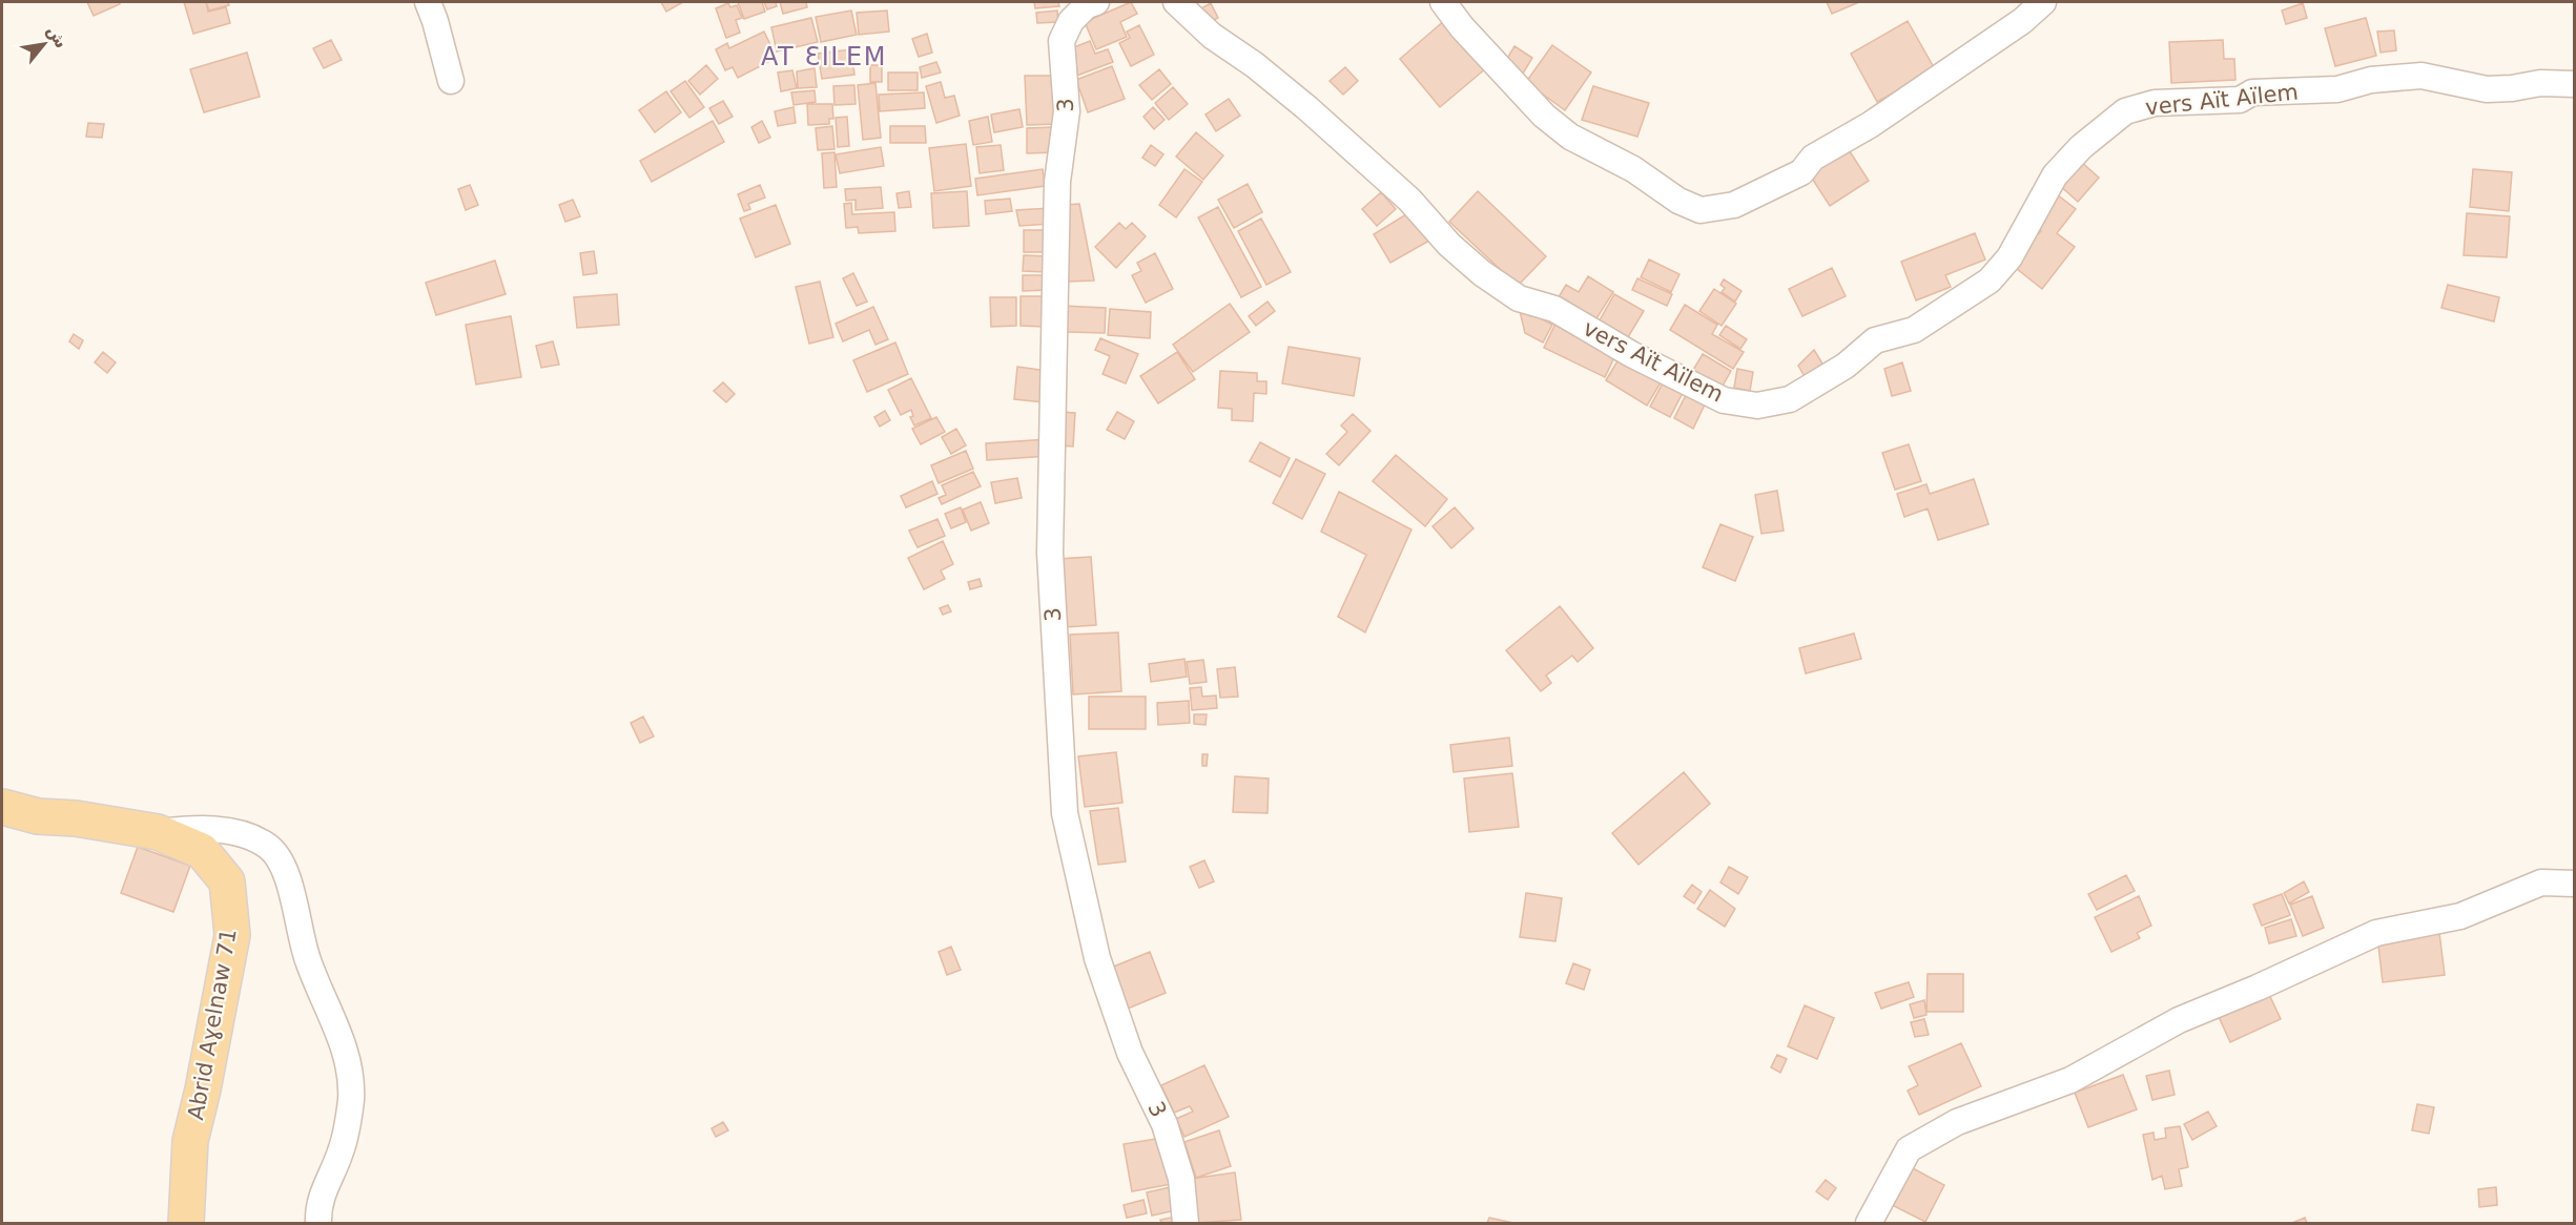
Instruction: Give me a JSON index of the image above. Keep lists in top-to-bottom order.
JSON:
{
  "streets": {
    "main road": ["Abrid Aɣelnaw 71"],
    "street": ["vers Aït Aïlem", "3"]
  },
  "districts": ["AT ƐILEM"],
  "north": "top right"
}
